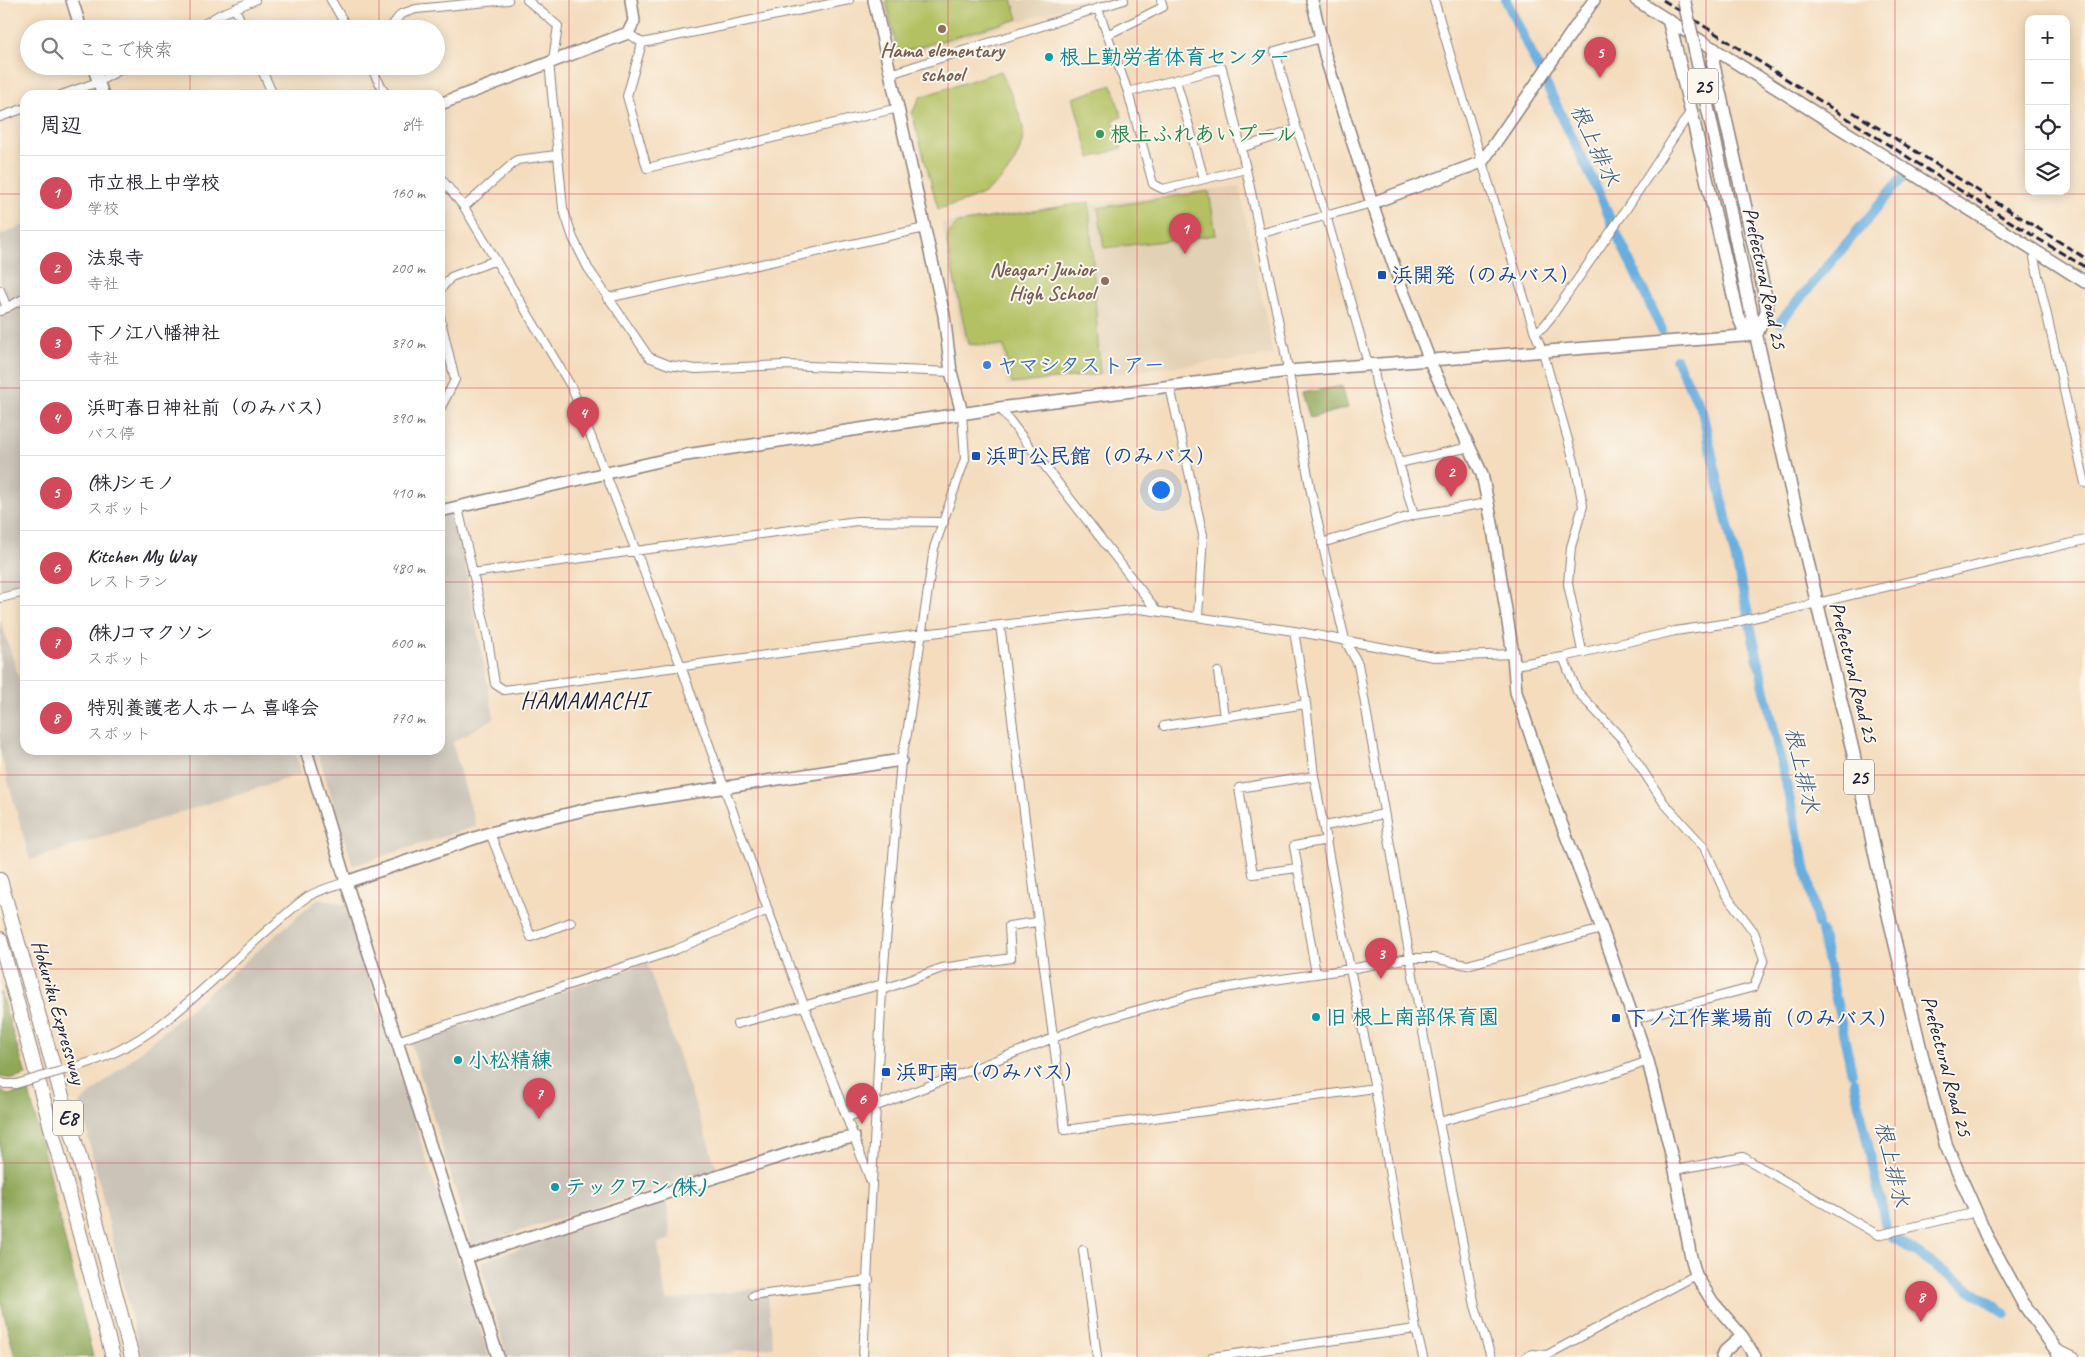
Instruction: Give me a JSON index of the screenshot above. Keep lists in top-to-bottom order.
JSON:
{
  "streets": {
    "highway": ["Hokuriku Expressway", "E8"],
    "main road": ["25", "Prefectural Road 25"]
  },
  "districts": ["HAMAMACHI"],
  "water": ["根上排水"],
  "places": {
    "other": [
      "Hama elementary school",
      "根上勤労者体育センター",
      "根上ふれあいプール",
      "Neagari Junior High School",
      "ヤマシタストアー",
      "旧 根上南部保育園",
      "小松精練",
      "テックワン(株)"
    ],
    "transit": [
      "浜開発（のみバス）",
      "浜町公民館（のみバス）",
      "下ノ江作業場前（のみバス）",
      "浜町南（のみバス）"
    ]
  },
  "page": {
    "map_buttons": ["+", "−"],
    "search": "ここで検索",
    "pins": [
      "5",
      "1",
      "4",
      "2",
      "3",
      "7",
      "6",
      "8"
    ],
    "heading": ["周辺", "8件"],
    "list": [
      {
        "mark": "1",
        "name": "市立根上中学校",
        "note": "学校",
        "value": "160 m"
      },
      {
        "mark": "2",
        "name": "法泉寺",
        "note": "寺社",
        "value": "200 m"
      },
      {
        "mark": "3",
        "name": "下ノ江八幡神社",
        "note": "寺社",
        "value": "370 m"
      },
      {
        "mark": "4",
        "name": "浜町春日神社前（のみバス）",
        "note": "バス停",
        "value": "390 m"
      },
      {
        "mark": "5",
        "name": "(株)シモノ",
        "note": "スポット",
        "value": "410 m"
      },
      {
        "mark": "6",
        "name": "Kitchen My Way",
        "note": "レストラン",
        "value": "480 m"
      },
      {
        "mark": "7",
        "name": "(株)コマクソン",
        "note": "スポット",
        "value": "600 m"
      },
      {
        "mark": "8",
        "name": "特別養護老人ホーム 喜峰会",
        "note": "スポット",
        "value": "770 m"
      }
    ]
  }
}
